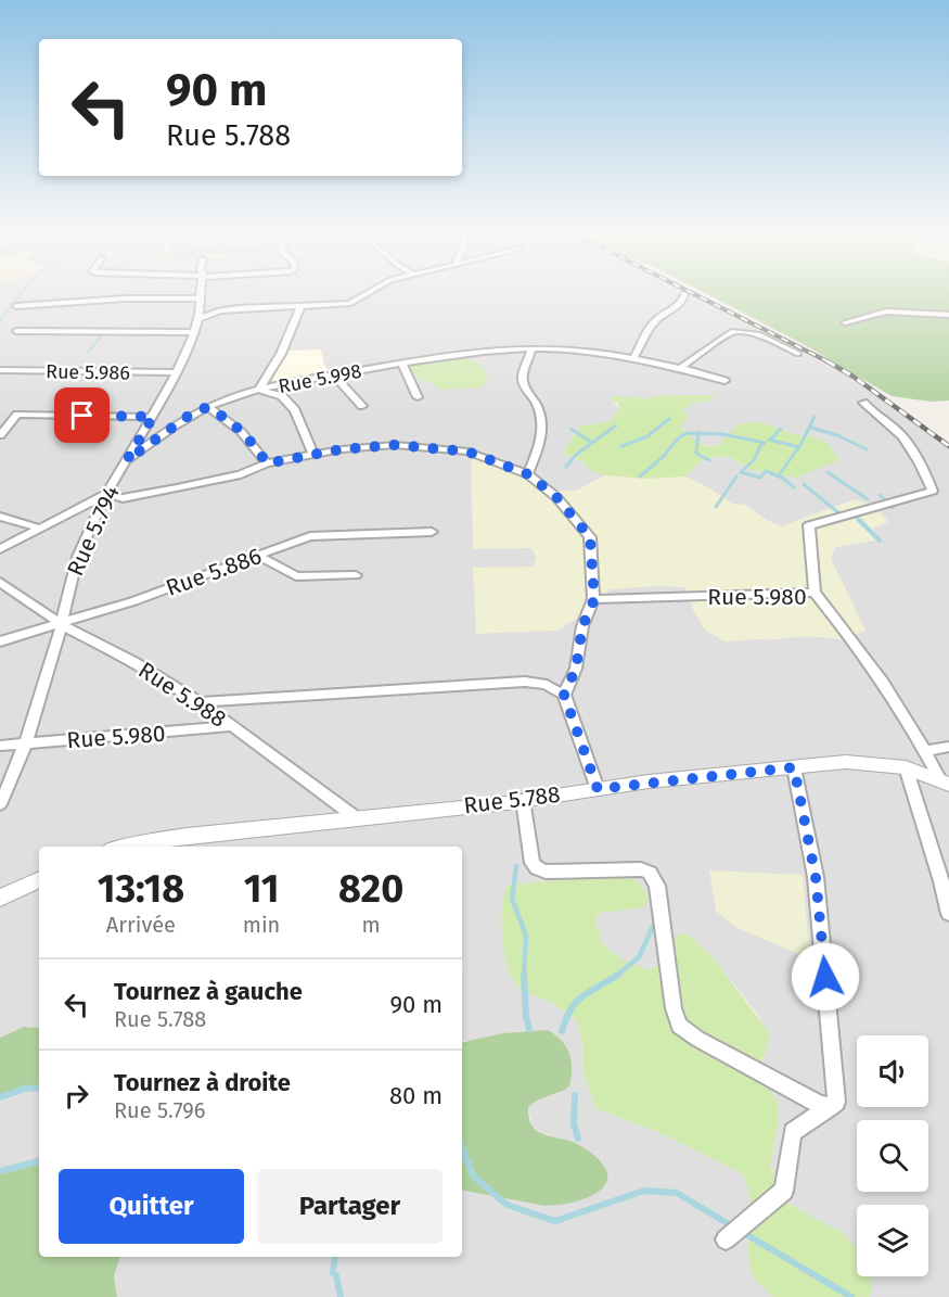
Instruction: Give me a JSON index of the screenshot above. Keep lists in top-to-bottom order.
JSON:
{
  "streets": {
    "street": [
      "Rue 5.986",
      "Rue 5.998",
      "Rue 5.794",
      "Rue 5.886",
      "Rue 5.980",
      "Rue 5.988",
      "Rue 5.788"
    ]
  },
  "crossings": [
    ["Rue 5.986", "Rue 5.794"],
    ["Rue 5.998", "Rue 5.794"],
    ["Rue 5.794", "Rue 5.886"],
    ["Rue 5.794", "Rue 5.980"],
    ["Rue 5.794", "Rue 5.988"],
    ["Rue 5.886", "Rue 5.988"],
    ["Rue 5.980", "Rue 5.988"],
    ["Rue 5.980", "Rue 5.788"],
    ["Rue 5.988", "Rue 5.788"]
  ],
  "page": {
    "turn": ["90 m", "Rue 5.788"],
    "eta": [
      "13:18",
      "Arrivée",
      "11",
      "min",
      "820",
      "m"
    ],
    "list": [
      {
        "name": "Tournez à gauche",
        "note": "Rue 5.788",
        "value": "90 m"
      },
      {
        "name": "Tournez à droite",
        "note": "Rue 5.796",
        "value": "80 m"
      }
    ],
    "buttons": ["Quitter", "Partager"]
  }
}
